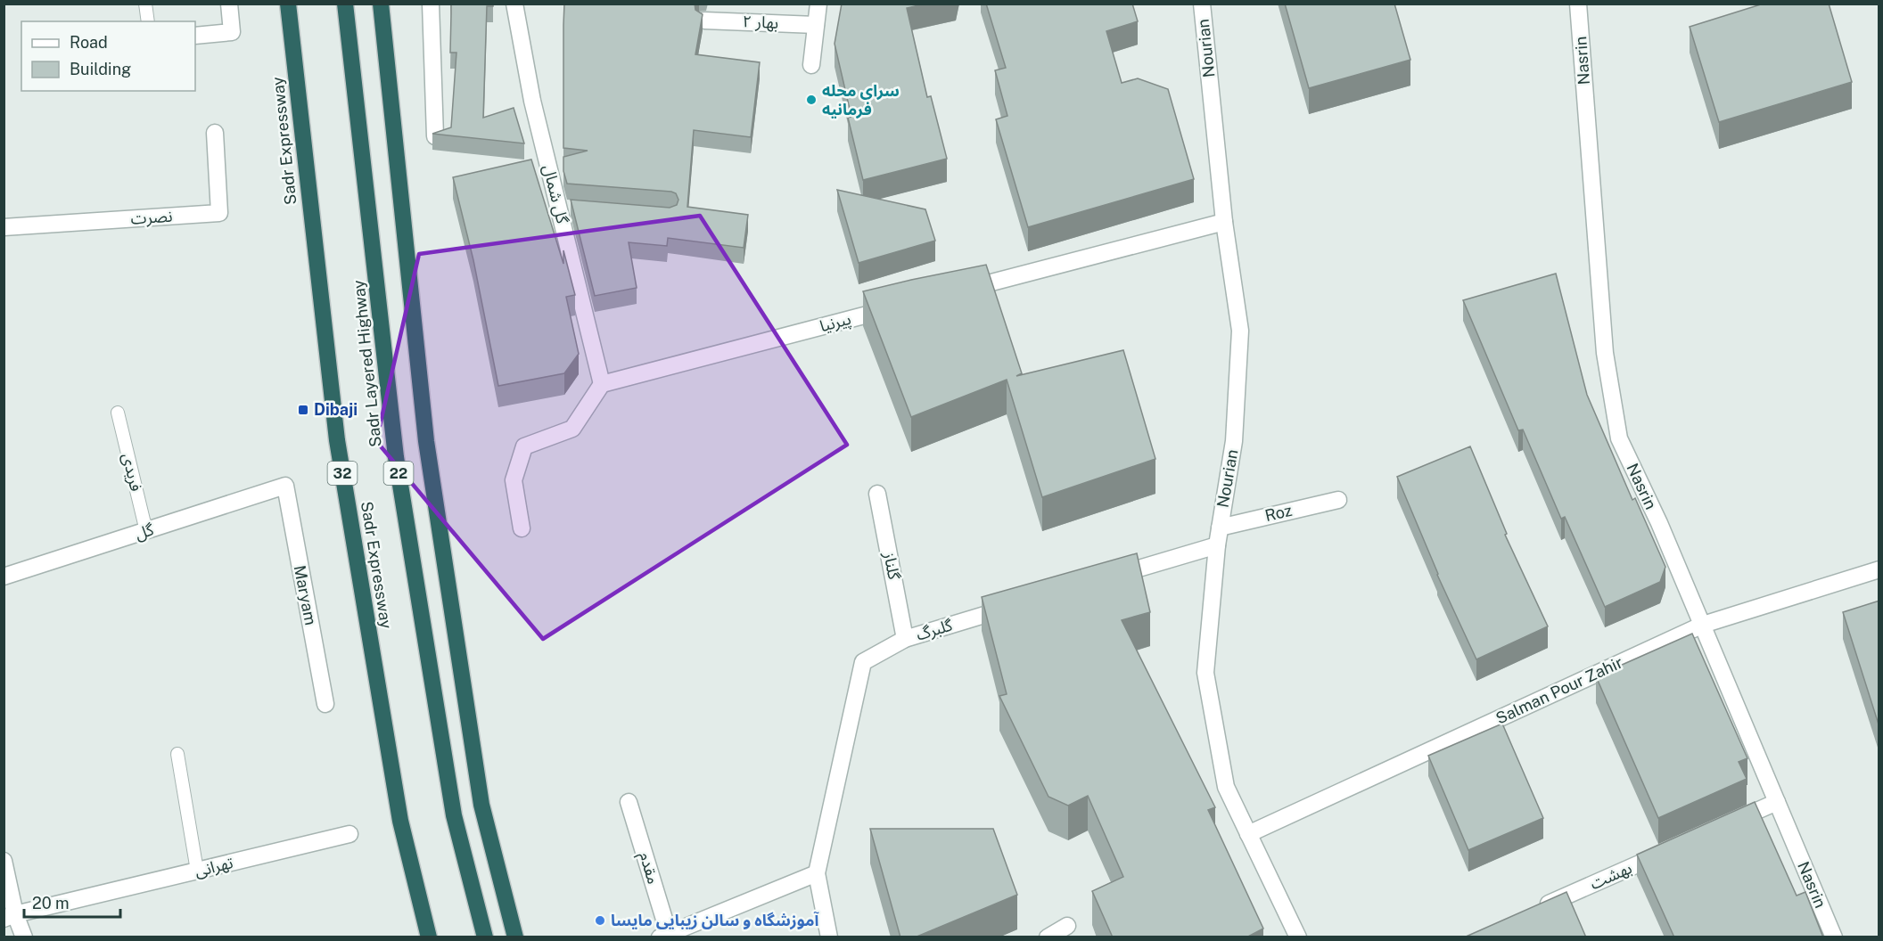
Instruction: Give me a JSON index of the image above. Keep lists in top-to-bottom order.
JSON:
{
  "streets": {
    "highway": [
      "Sadr Expressway",
      "Sadr Layered Highway",
      "32",
      "22"
    ],
    "street": [
      "بهار ۲",
      "Nourian",
      "Nasrin",
      "گل شمال",
      "نصرت",
      "پیرنیا",
      "Roz",
      "گل",
      "گلناز",
      "Maryam",
      "گلبرگ",
      "Salman Pour Zahir",
      "تهرانی",
      "مقدم",
      "بهشت"
    ],
    "lane": ["فریدی"]
  },
  "crossings": [
    ["Nourian", "Roz"],
    ["Nourian", "Salman Pour Zahir"],
    ["Nasrin", "Salman Pour Zahir"],
    ["گل شمال", "پیرنیا"],
    ["فریدی", "گل"],
    ["گل", "Maryam"],
    ["گلناز", "گلبرگ"]
  ],
  "places": {
    "other": ["سرای محله فرمانیه", "آموزشگاه و سالن زیبایی مایسا"],
    "transit": ["Dibaji"]
  },
  "legend": ["Road", "Building"],
  "scale_bar": "20 m"
}
